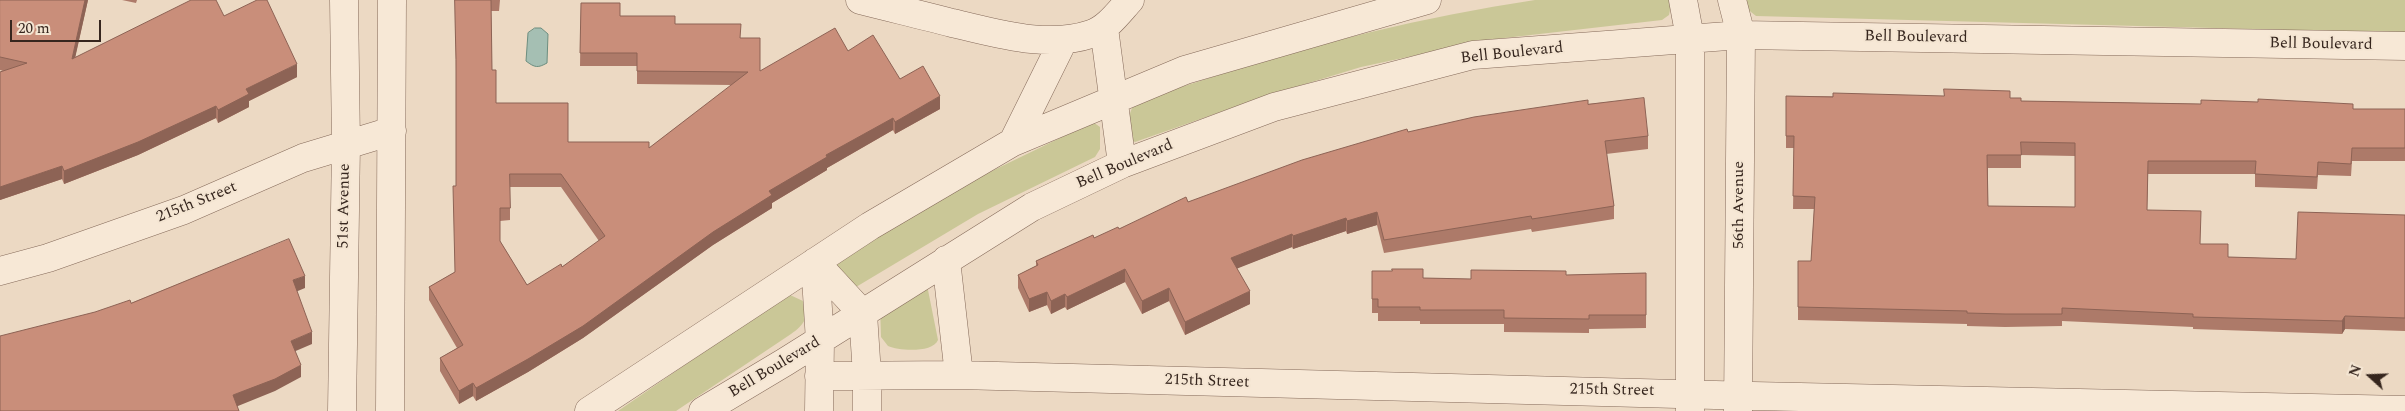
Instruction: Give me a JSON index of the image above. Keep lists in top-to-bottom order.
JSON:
{
  "streets": {
    "street": [
      "Bell Boulevard",
      "215th Street",
      "56th Avenue",
      "51st Avenue"
    ]
  },
  "crossings": [
    ["Bell Boulevard", "56th Avenue"],
    ["215th Street", "56th Avenue"],
    ["215th Street", "51st Avenue"]
  ],
  "scale_bar": "20 m",
  "north": "left"
}
